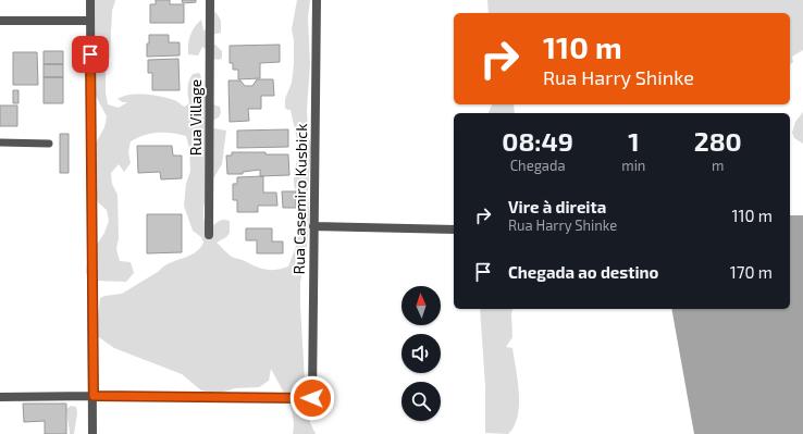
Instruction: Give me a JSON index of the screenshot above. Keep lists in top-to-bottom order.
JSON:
{
  "streets": {
    "street": ["Rua Village", "Rua Casemiro Kusbick"]
  },
  "north": "top",
  "page": {
    "turn": ["110 m", "Rua Harry Shinke"],
    "eta": [
      "08:49",
      "Chegada",
      "1",
      "min",
      "280",
      "m"
    ],
    "list": [
      {
        "name": "Vire à direita",
        "note": "Rua Harry Shinke",
        "value": "110 m"
      },
      {
        "name": "Chegada ao destino",
        "value": "170 m"
      }
    ]
  }
}
